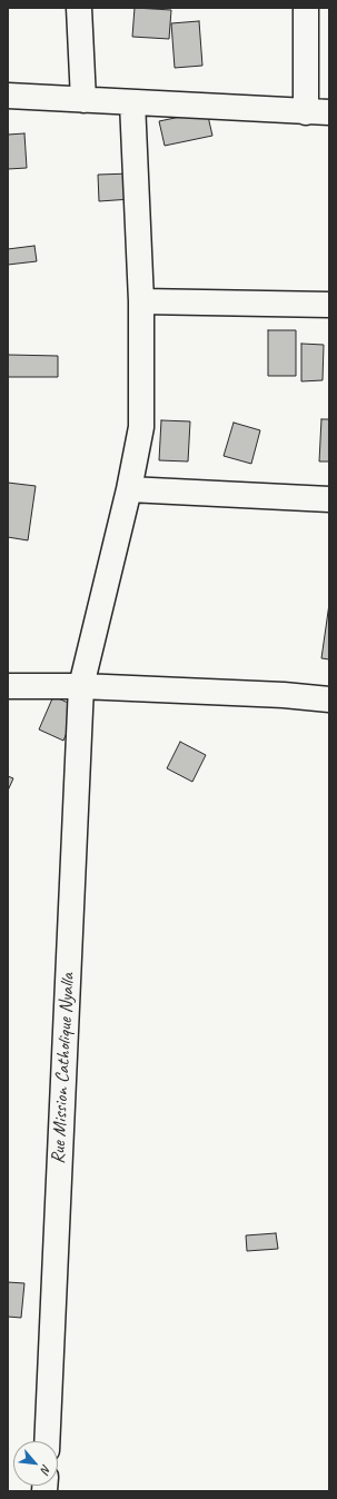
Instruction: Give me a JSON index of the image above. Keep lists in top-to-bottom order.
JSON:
{
  "streets": {
    "street": ["Rue Mission Catholique Nyalla"]
  },
  "north": "bottom right"
}
